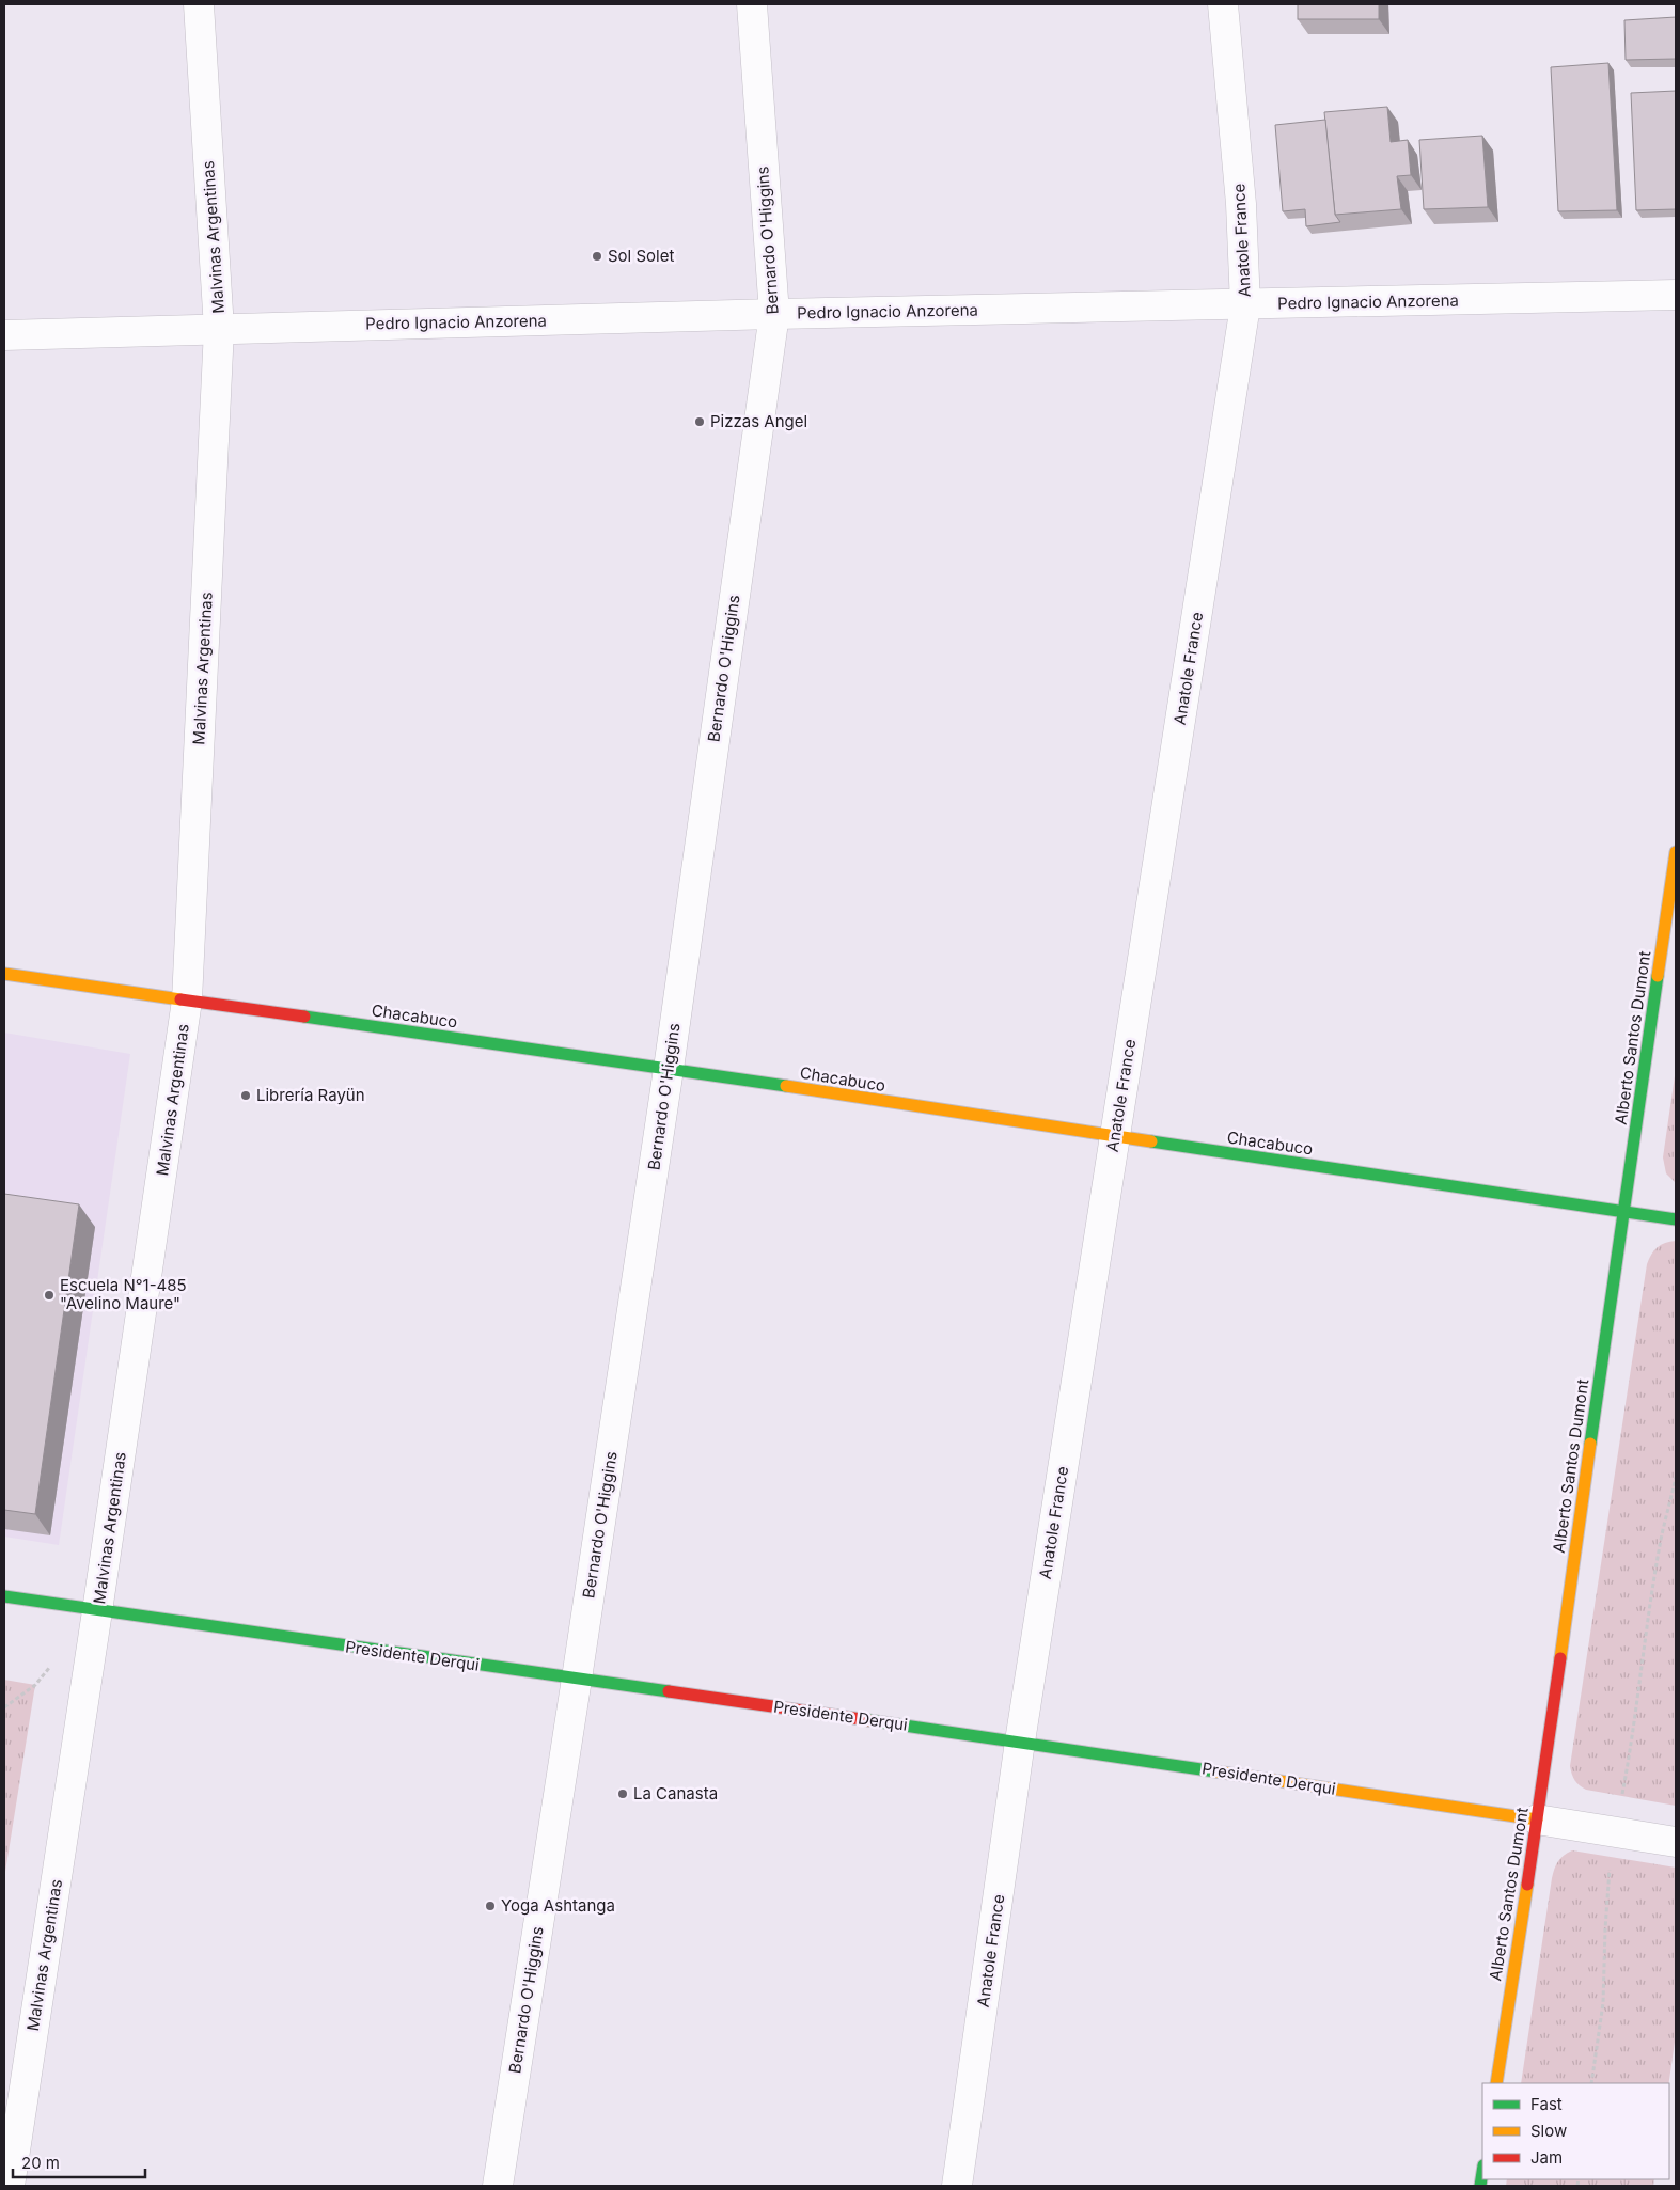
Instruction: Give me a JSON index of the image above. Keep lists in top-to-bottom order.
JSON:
{
  "streets": {
    "street": [
      "Malvinas Argentinas",
      "Bernardo O'Higgins",
      "Anatole France",
      "Pedro Ignacio Anzorena",
      "Chacabuco",
      "Alberto Santos Dumont",
      "Presidente Derqui"
    ]
  },
  "crossings": [
    ["Malvinas Argentinas", "Pedro Ignacio Anzorena"],
    ["Malvinas Argentinas", "Chacabuco"],
    ["Malvinas Argentinas", "Presidente Derqui"],
    ["Bernardo O'Higgins", "Pedro Ignacio Anzorena"],
    ["Bernardo O'Higgins", "Chacabuco"],
    ["Bernardo O'Higgins", "Presidente Derqui"],
    ["Anatole France", "Pedro Ignacio Anzorena"],
    ["Anatole France", "Chacabuco"],
    ["Anatole France", "Presidente Derqui"],
    ["Chacabuco", "Alberto Santos Dumont"],
    ["Alberto Santos Dumont", "Presidente Derqui"]
  ],
  "places": [
    "Sol Solet",
    "Pizzas Angel",
    "Librería Rayün",
    "Escuela N°1-485 \"Avelino Maure\"",
    "La Canasta",
    "Yoga Ashtanga"
  ],
  "legend": ["Fast", "Slow", "Jam"],
  "scale_bar": "20 m"
}
